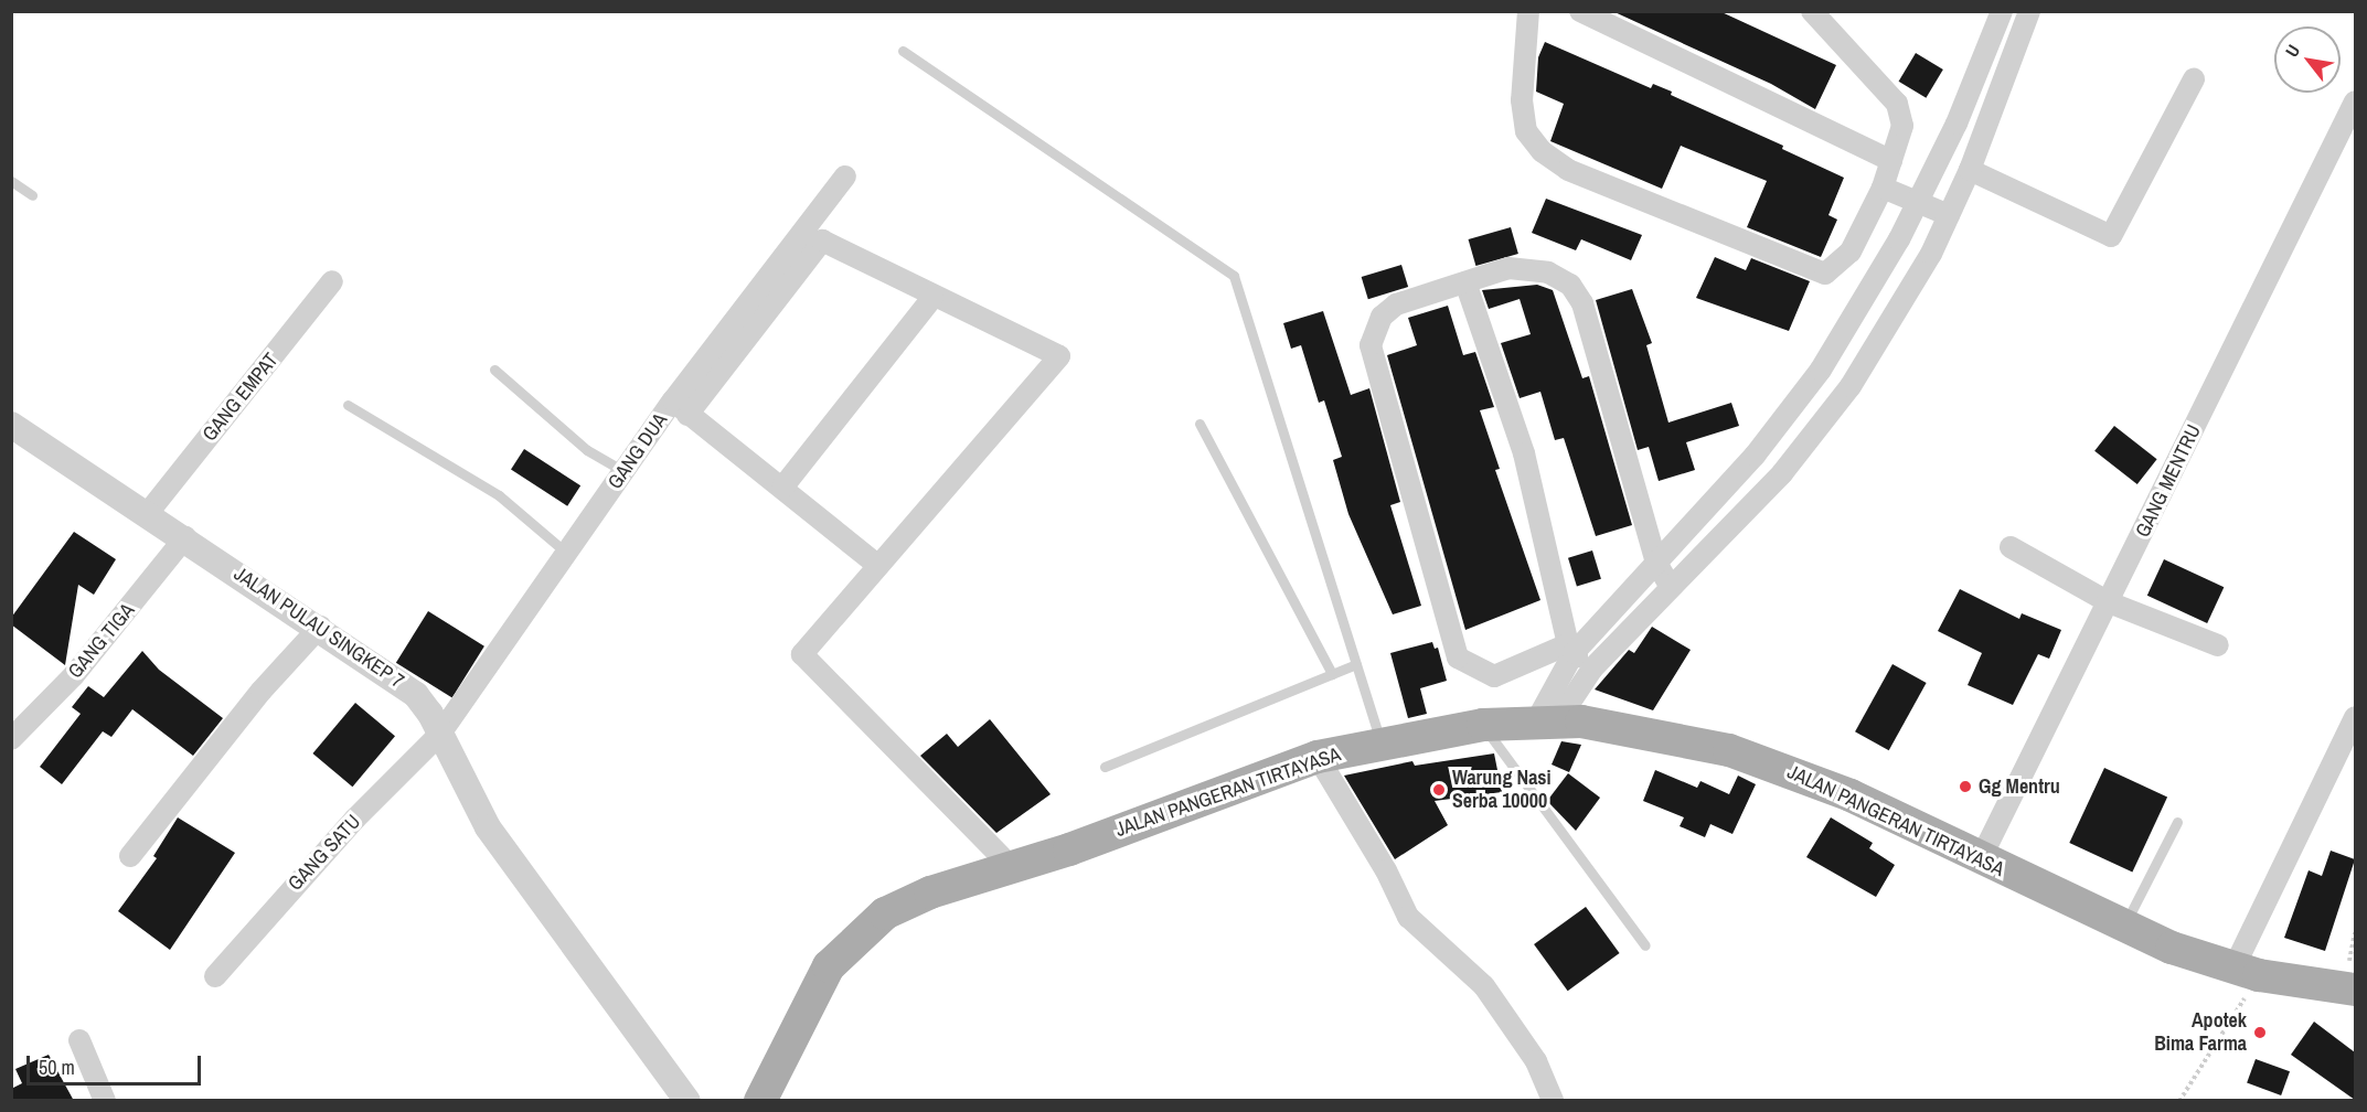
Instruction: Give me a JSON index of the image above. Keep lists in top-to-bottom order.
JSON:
{
  "streets": {
    "main road": ["JALAN PANGERAN TIRTAYASA"],
    "street": [
      "GANG EMPAT",
      "GANG DUA",
      "GANG MENTRU",
      "JALAN PULAU SINGKEP 7",
      "GANG TIGA",
      "GANG SATU"
    ]
  },
  "crossings": [
    ["GANG EMPAT", "JALAN PULAU SINGKEP 7"],
    ["GANG DUA", "JALAN PULAU SINGKEP 7"],
    ["GANG DUA", "GANG SATU"],
    ["GANG MENTRU", "JALAN PANGERAN TIRTAYASA"],
    ["JALAN PULAU SINGKEP 7", "GANG TIGA"],
    ["JALAN PULAU SINGKEP 7", "GANG SATU"]
  ],
  "places": ["Gg Mentru", "Warung Nasi Serba 10000", "Apotek Bima Farma"],
  "scale_bar": "50 m",
  "north": "top left"
}
